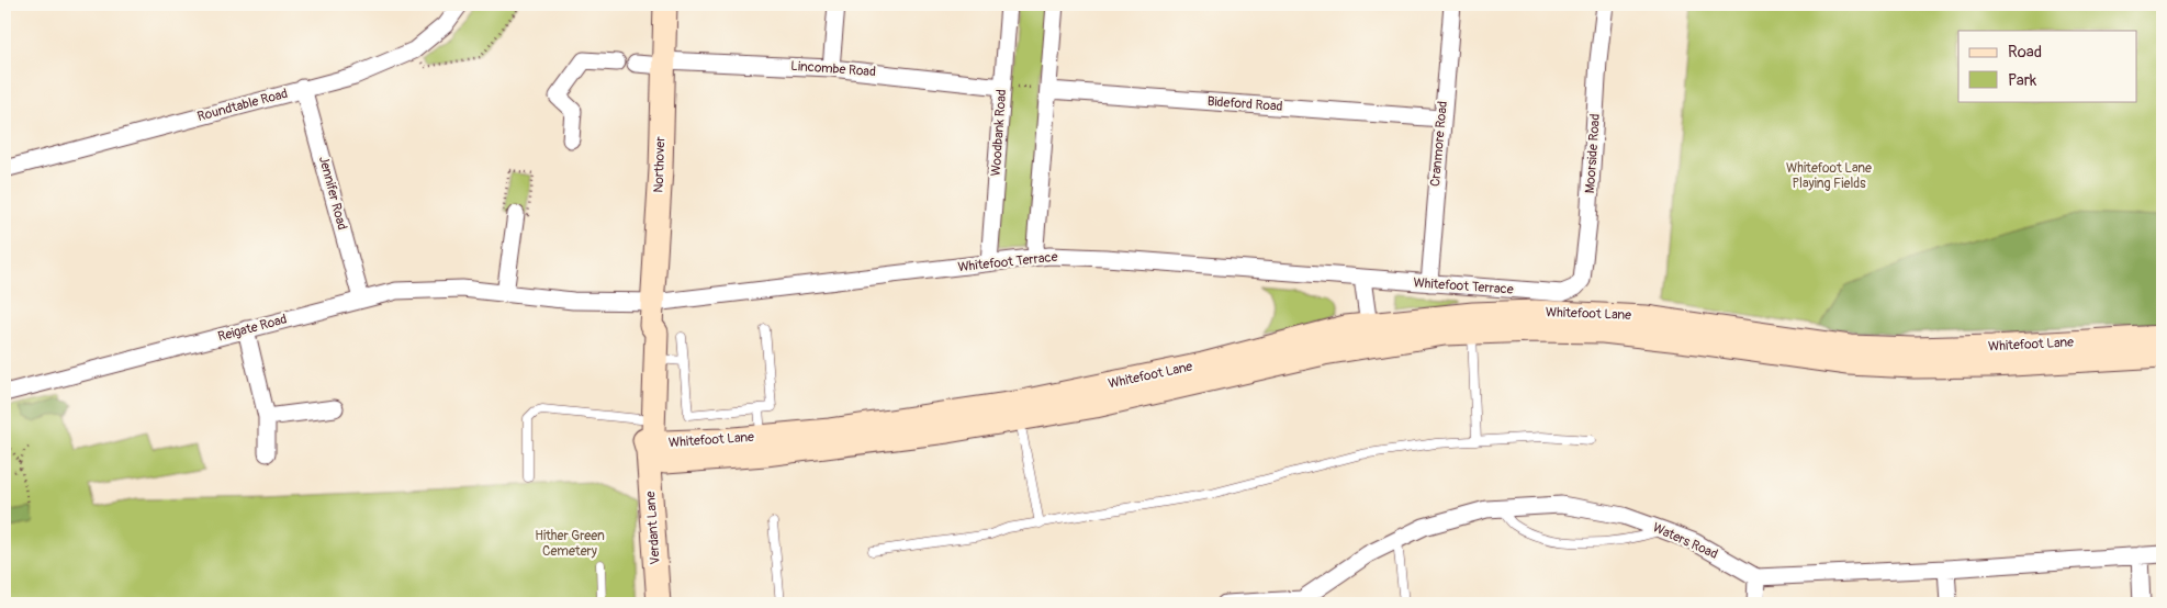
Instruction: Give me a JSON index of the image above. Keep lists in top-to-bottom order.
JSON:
{
  "streets": {
    "street": [
      "Lincombe Road",
      "Bideford Road",
      "Roundtable Road",
      "Woodbank Road",
      "Cranmore Road",
      "Moorside Road",
      "Northover",
      "Jennifer Road",
      "Whitefoot Terrace",
      "Whitefoot Lane",
      "Reigate Road",
      "Verdant Lane",
      "Waters Road"
    ]
  },
  "crossings": [
    ["Lincombe Road", "Woodbank Road"],
    ["Lincombe Road", "Northover"],
    ["Bideford Road", "Cranmore Road"],
    ["Roundtable Road", "Jennifer Road"],
    ["Woodbank Road", "Whitefoot Terrace"],
    ["Cranmore Road", "Whitefoot Terrace"],
    ["Moorside Road", "Whitefoot Terrace"],
    ["Northover", "Whitefoot Terrace"],
    ["Northover", "Whitefoot Lane"],
    ["Northover", "Reigate Road"],
    ["Northover", "Verdant Lane"],
    ["Jennifer Road", "Reigate Road"],
    ["Whitefoot Terrace", "Reigate Road"],
    ["Whitefoot Lane", "Verdant Lane"]
  ],
  "parks": ["Whitefoot Lane Playing Fields", "Hither Green Cemetery"],
  "legend": ["Road", "Park"]
}
